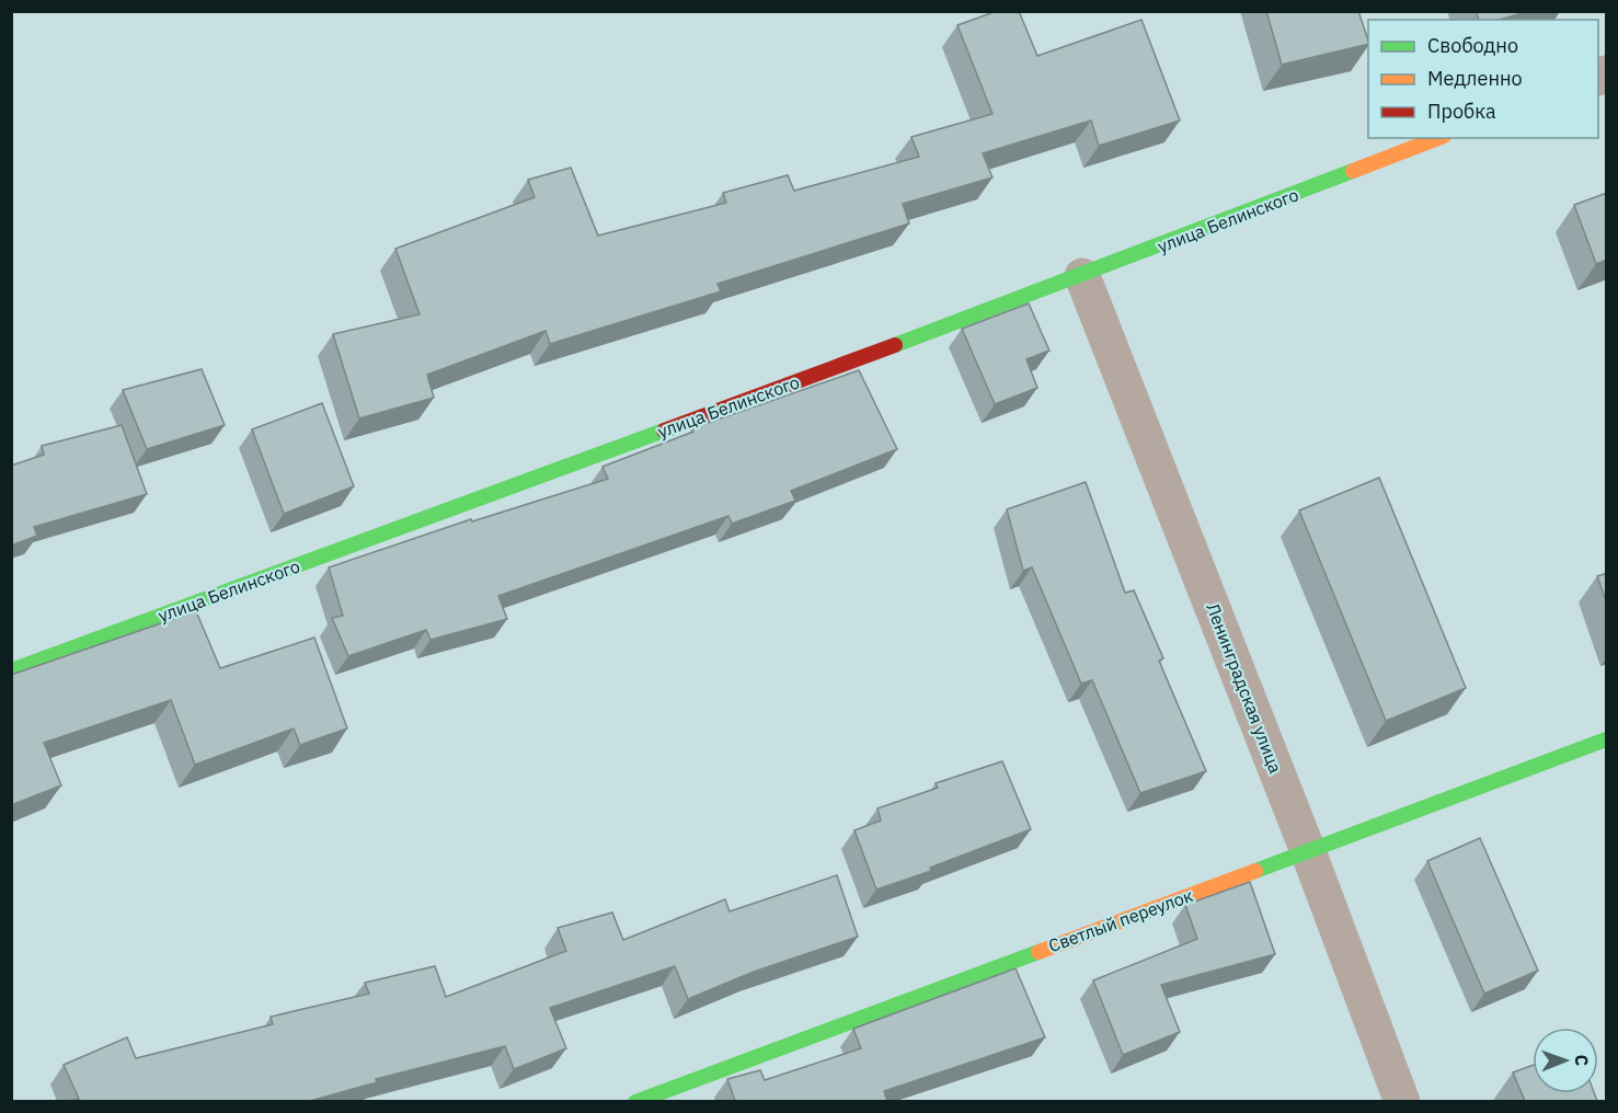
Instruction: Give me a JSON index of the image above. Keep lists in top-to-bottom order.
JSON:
{
  "streets": {
    "street": ["улица Белинского", "Ленинградская улица", "Светлый переулок"]
  },
  "crossings": [
    ["улица Белинского", "Ленинградская улица"],
    ["Ленинградская улица", "Светлый переулок"]
  ],
  "legend": ["Свободно", "Медленно", "Пробка"],
  "north": "right"
}
